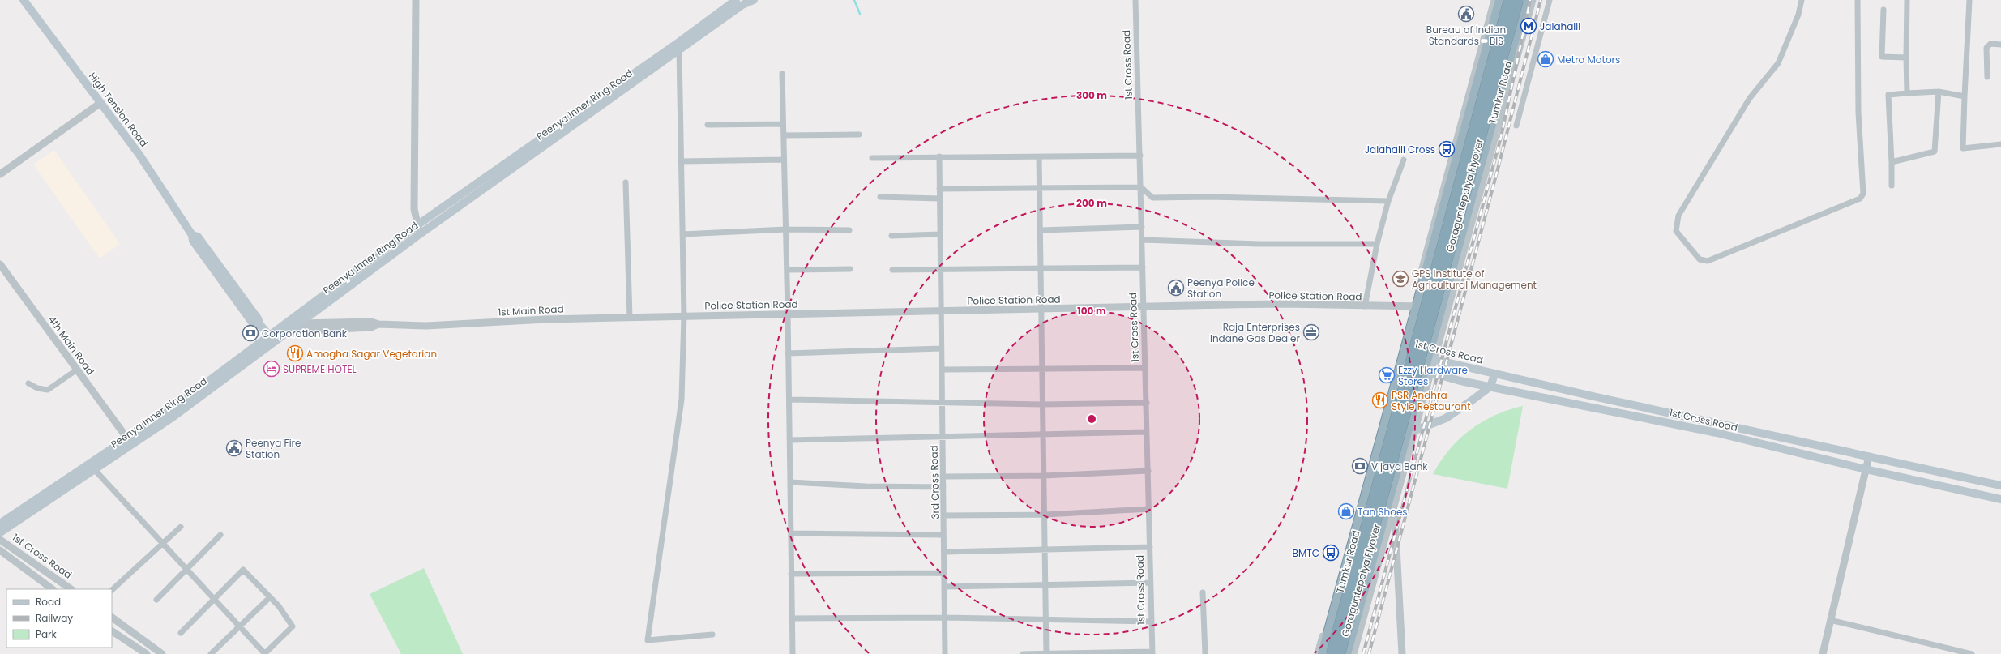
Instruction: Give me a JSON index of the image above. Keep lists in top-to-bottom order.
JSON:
{
  "streets": {
    "highway": ["Tumkur Road", "Goraguntepalya Flyover"],
    "main road": ["1st Cross Road", "Peenya Inner Ring Road", "High Tension Road"],
    "street": [
      "Police Station Road",
      "1st Main Road",
      "4th Main Road",
      "3rd Cross Road"
    ]
  },
  "crossings": [
    ["1st Cross Road", "Tumkur Road"],
    ["1st Cross Road", "Police Station Road"],
    ["Tumkur Road", "Police Station Road"],
    ["Peenya Inner Ring Road", "High Tension Road"],
    ["Peenya Inner Ring Road", "1st Main Road"],
    ["Peenya Inner Ring Road", "4th Main Road"],
    ["Police Station Road", "1st Main Road"],
    ["Police Station Road", "3rd Cross Road"]
  ],
  "places": {
    "public building": ["Bureau of Indian Standards - BIS", "Peenya Police Station", "Peenya Fire Station"],
    "metro station": ["Jalahalli"],
    "shop": ["Metro Motors", "Tan Shoes"],
    "bus stop": ["Jalahalli Cross", "BMTC"],
    "school or university": ["GPS Institute of Agricultural Management"],
    "office": ["Raja Enterprises Indane Gas Dealer"],
    "bank": ["Corporation Bank", "Vijaya Bank"],
    "restaurant": ["Amogha Sagar Vegetarian", "PSR Andhra Style Restaurant"],
    "hotel": ["SUPREME HOTEL"],
    "supermarket": ["Ezzy Hardware Stores"]
  },
  "legend": ["Road", "Railway", "Park"],
  "rings": ["300 m", "200 m", "100 m"]
}
